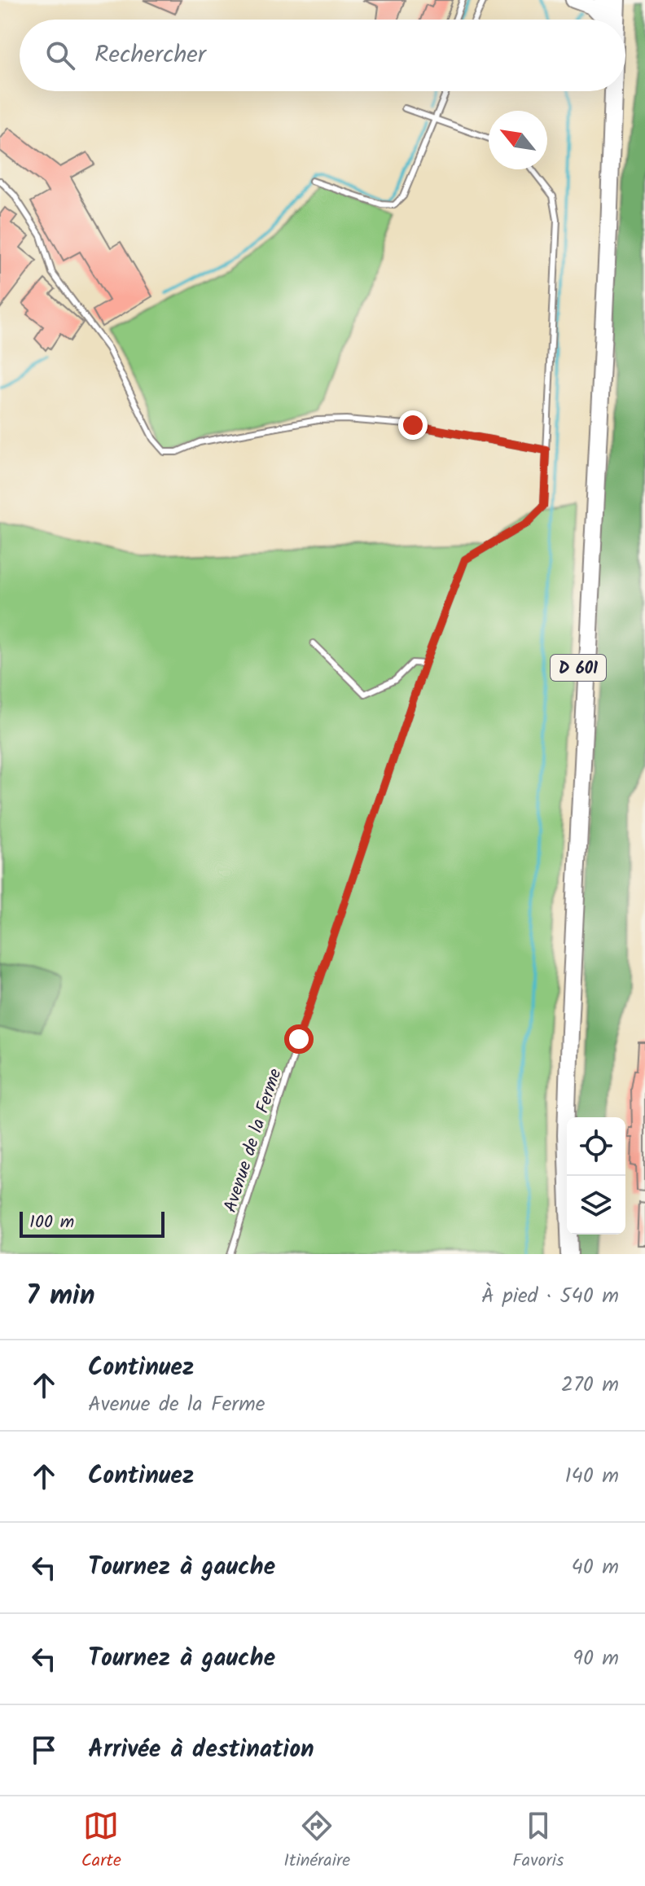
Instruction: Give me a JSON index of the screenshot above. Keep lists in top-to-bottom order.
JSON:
{
  "streets": {
    "main road": ["D 601"],
    "lane": ["Avenue de la Ferme"]
  },
  "scale_bar": "100 m",
  "north": "top left",
  "page": {
    "search": "Rechercher",
    "scale": "100 m",
    "heading": ["7 min", "À pied · 540 m"],
    "list": [
      ["Continuez", "Avenue de la Ferme", "270 m"],
      ["Continuez", "140 m"],
      ["Tournez à gauche", "40 m"],
      ["Tournez à gauche", "90 m"],
      "Arrivée à destination"
    ],
    "nav": ["Carte", "Itinéraire", "Favoris"]
  }
}
